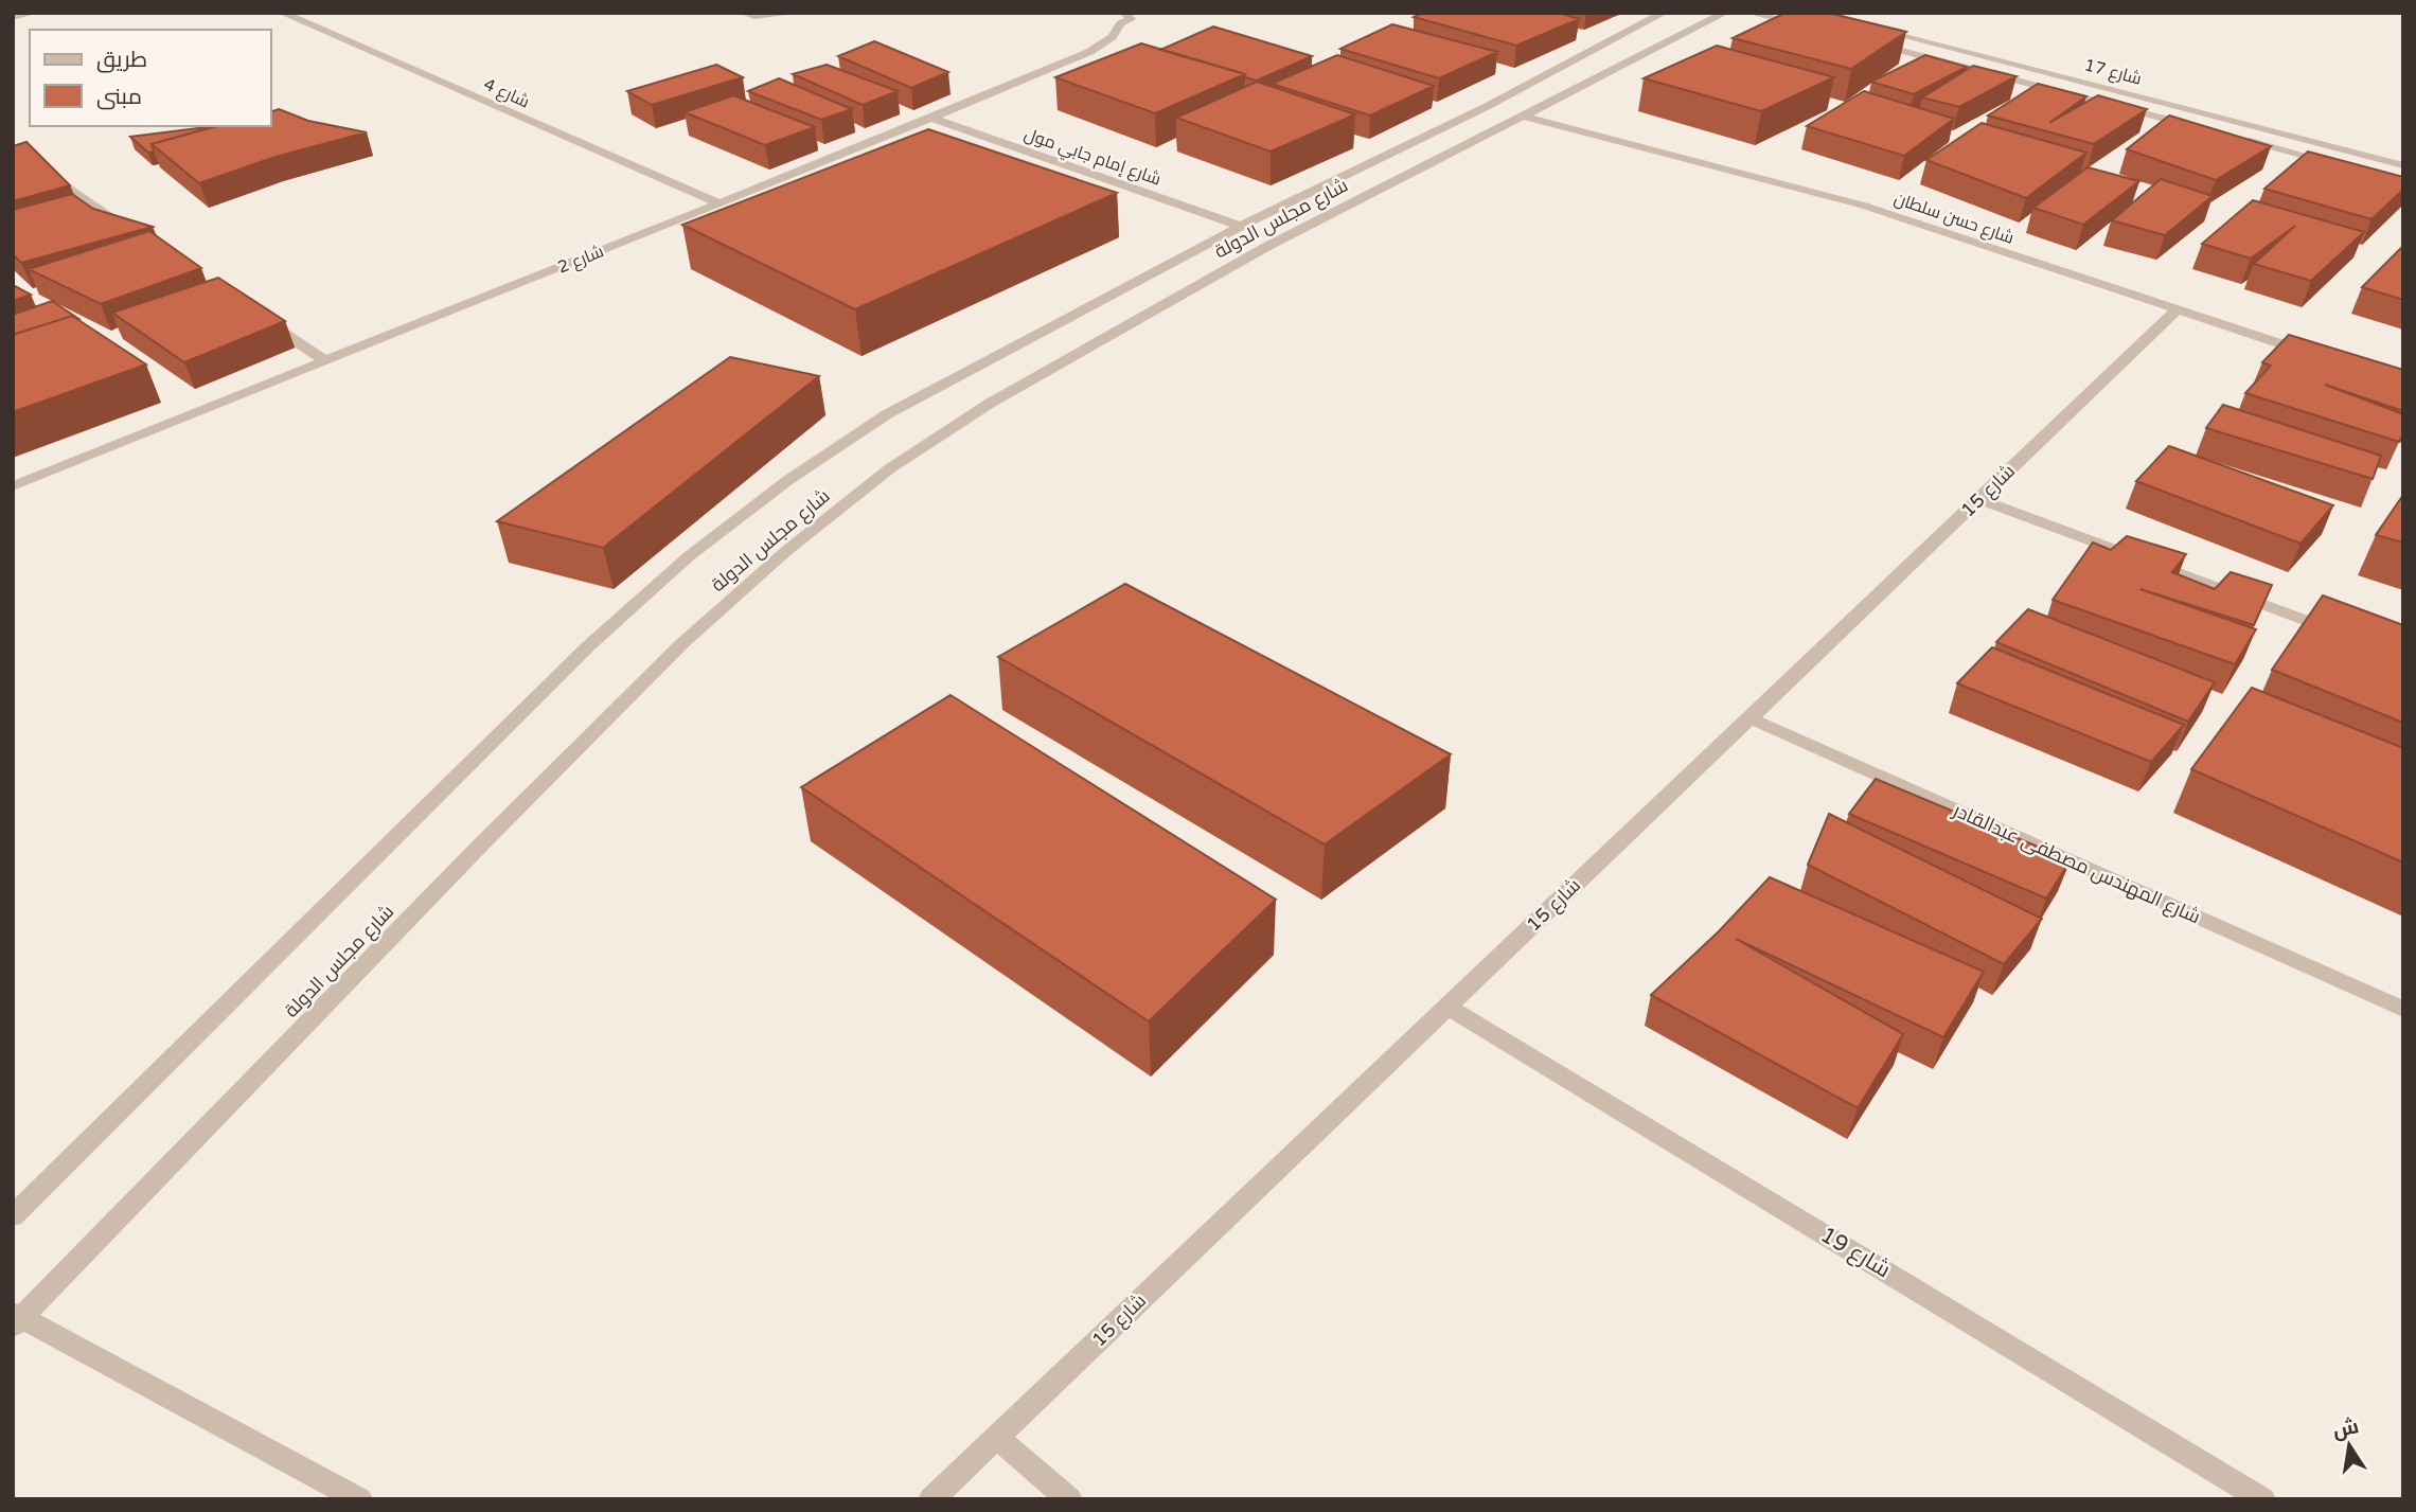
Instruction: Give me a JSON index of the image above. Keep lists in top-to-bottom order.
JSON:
{
  "streets": {
    "street": [
      "شارع 17",
      "شارع 4",
      "شارع إمام جابي مول",
      "شارع مجلس الدولة",
      "شارع حسن سلطان",
      "شارع 2",
      "شارع 15",
      "شارع المهندس مصطفى عبدالقادر",
      "شارع 19"
    ]
  },
  "crossings": [
    ["شارع 4", "شارع 2"],
    ["شارع إمام جابي مول", "شارع مجلس الدولة"],
    ["شارع إمام جابي مول", "شارع 2"],
    ["شارع مجلس الدولة", "شارع حسن سلطان"],
    ["شارع حسن سلطان", "شارع 15"],
    ["شارع 15", "شارع المهندس مصطفى عبدالقادر"],
    ["شارع 15", "شارع 19"]
  ],
  "legend": ["طريق", "مبنى"],
  "north": "top"
}
